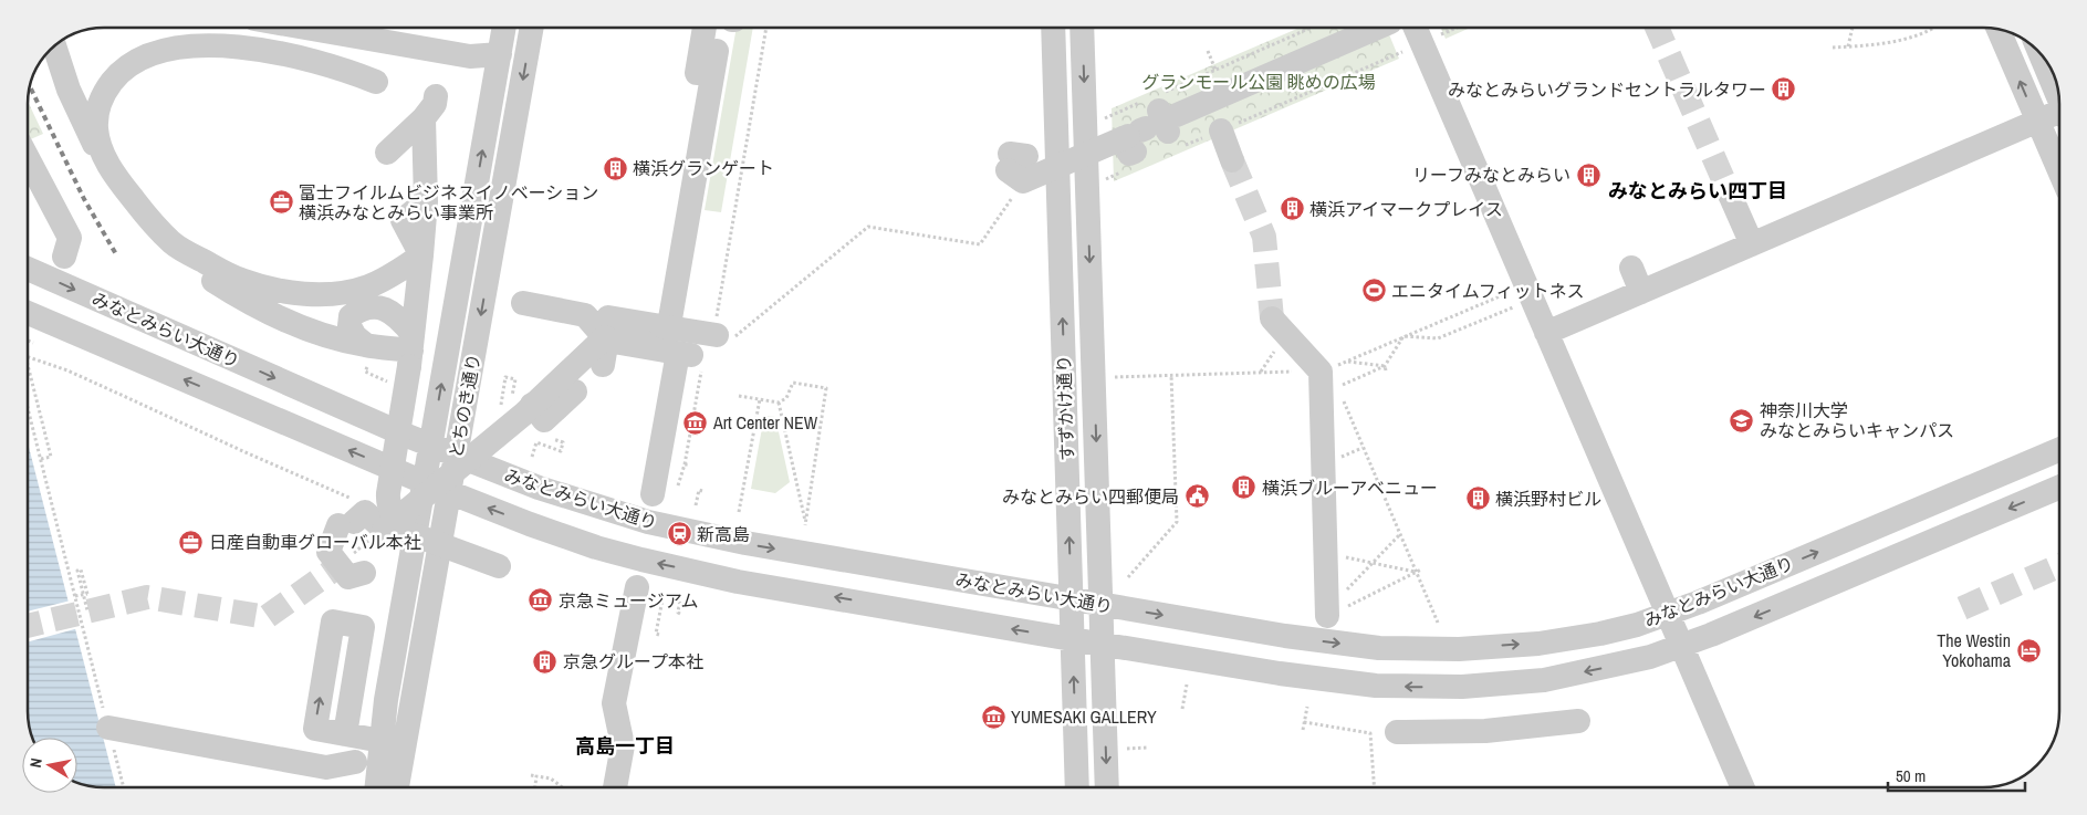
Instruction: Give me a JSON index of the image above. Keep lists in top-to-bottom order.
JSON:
{
  "streets": {
    "street": ["みなとみらい大通り", "とちのき通り", "すずかけ通り"]
  },
  "crossings": [
    ["みなとみらい大通り", "とちのき通り"],
    ["みなとみらい大通り", "すずかけ通り"]
  ],
  "districts": ["みなとみらい四丁目", "高島一丁目"],
  "parks": ["グランモール公園 眺めの広場"],
  "places": {
    "building": [
      "みなとみらいグランドセントラルタワー",
      "横浜グランゲート",
      "リーフみなとみらい",
      "横浜アイマークプレイス",
      "横浜ブルーアベニュー",
      "横浜野村ビル",
      "京急グループ本社"
    ],
    "office": ["富士フイルムビジネスイノベーション 横浜みなとみらい事業所", "日産自動車グローバル本社"],
    "sports": ["エニタイムフィットネス"],
    "school or university": ["神奈川大学 みなとみらいキャンパス"],
    "museum": ["Art Center NEW", "京急ミュージアム", "YUMESAKI GALLERY"],
    "public building": ["みなとみらい四郵便局"],
    "station": ["新高島"],
    "hotel": ["The Westin Yokohama"]
  },
  "scale_bar": "50 m",
  "north": "left"
}
